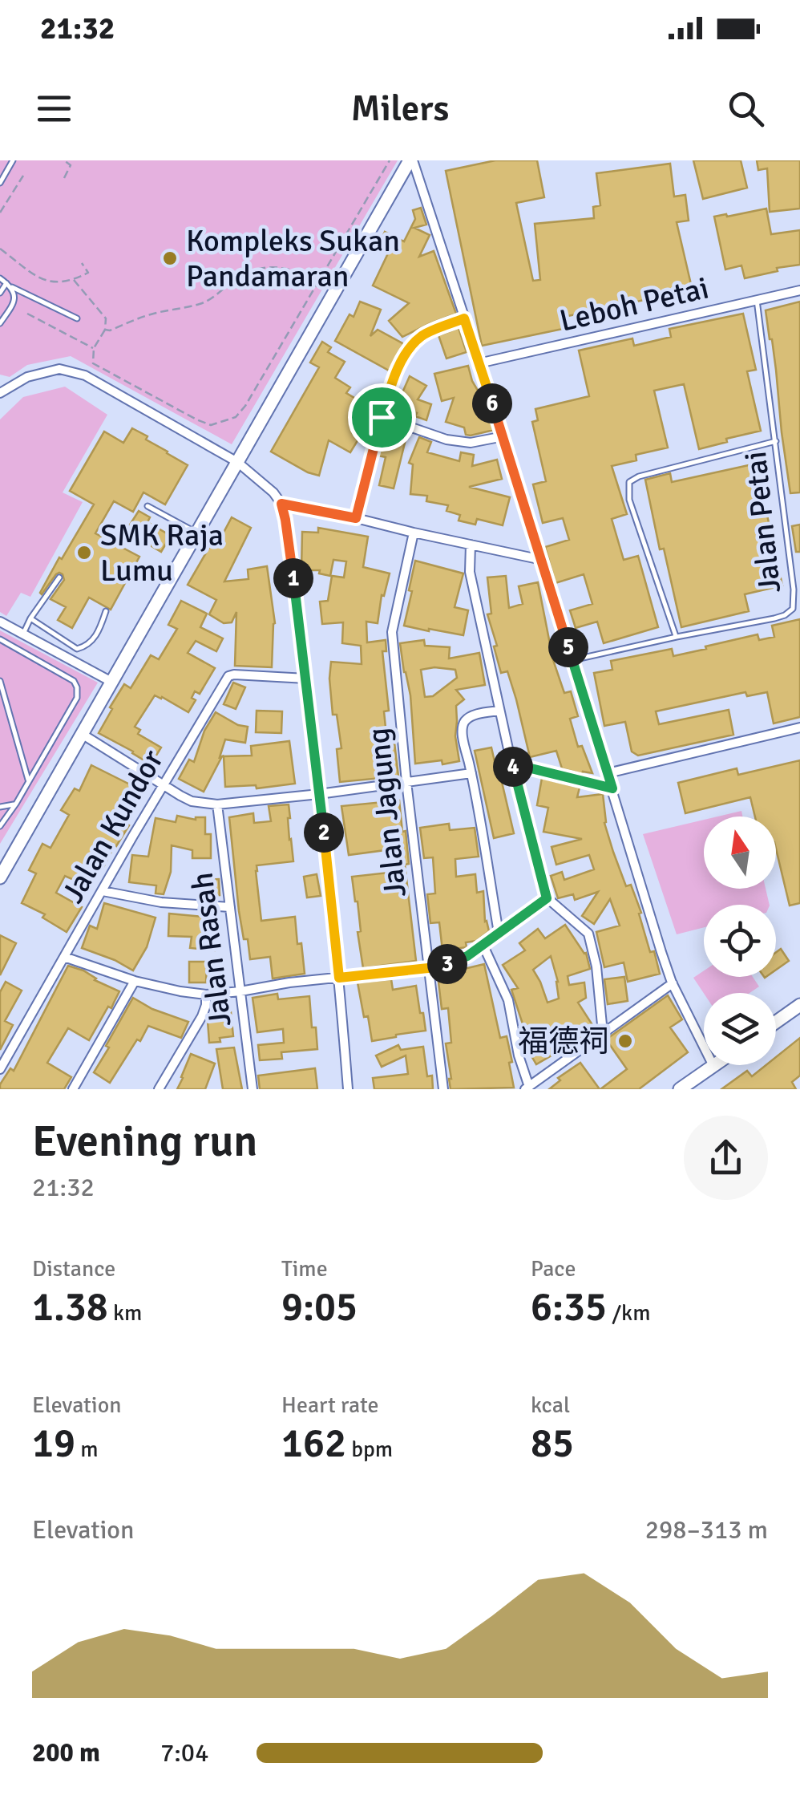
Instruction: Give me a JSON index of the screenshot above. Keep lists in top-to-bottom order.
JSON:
{
  "streets": {
    "street": [
      "Leboh Petai",
      "Jalan Jagung",
      "Jalan Kundor",
      "Jalan Rasah"
    ],
    "lane": ["Jalan Petai"]
  },
  "crossings": [
    ["Leboh Petai", "Jalan Petai"]
  ],
  "places": ["Kompleks Sukan Pandamaran", "SMK Raja Lumu", "福德祠"],
  "north": "top",
  "page": {
    "status": "21:32",
    "header": "Milers",
    "pins": [
      "6",
      "1",
      "5",
      "4",
      "2",
      "3"
    ],
    "heading": ["Evening run", "21:32"],
    "stats": [
      ["Distance", "1.38 km"],
      ["Time", "9:05"],
      ["Pace", "6:35 /km"],
      ["Elevation", "19 m"],
      ["Heart rate", "162 bpm"],
      ["kcal", "85"]
    ],
    "chart": ["Elevation", "298–313 m"],
    "list": [
      {
        "name": "200 m",
        "note": "7:04"
      }
    ]
  }
}
